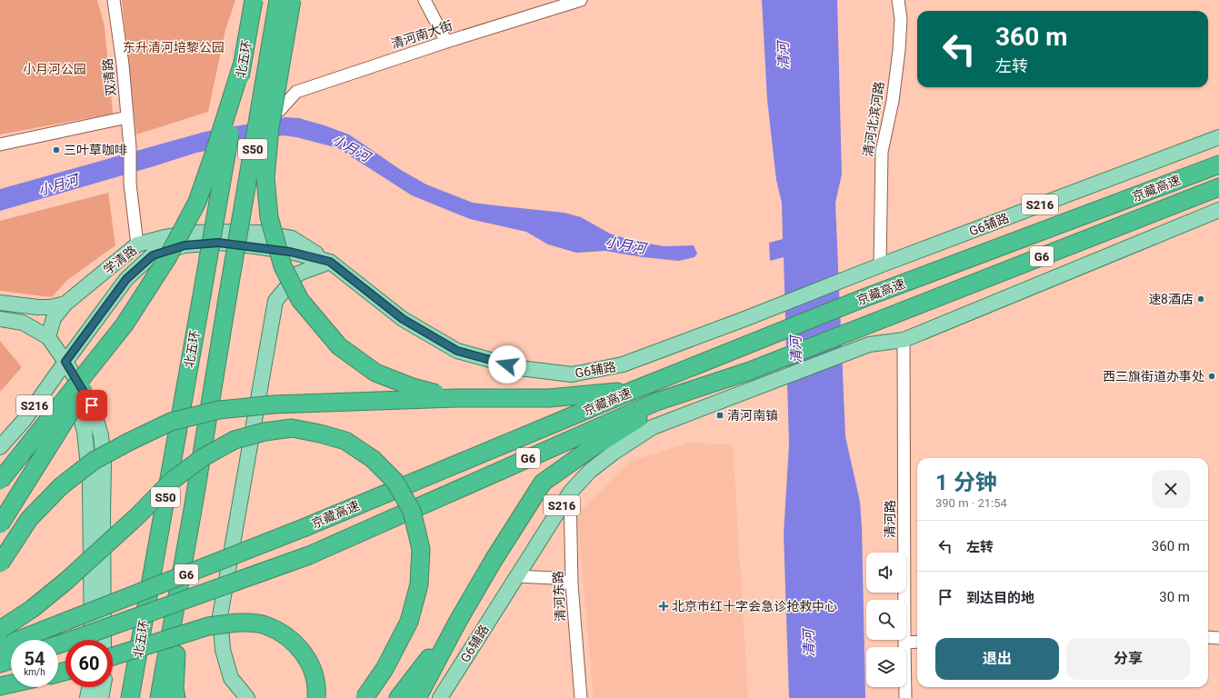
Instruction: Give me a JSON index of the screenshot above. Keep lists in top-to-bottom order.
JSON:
{
  "streets": {
    "highway": [
      "北五环",
      "S50",
      "京藏高速",
      "G6"
    ],
    "main road": ["S216", "G6辅路", "学清路"],
    "street": [
      "清河南大街",
      "双清路",
      "清河北滨河路",
      "清河路",
      "清河东路"
    ]
  },
  "crossings": [
    ["双清路", "学清路"],
    ["清河北滨河路", "G6辅路"],
    ["G6辅路", "学清路"],
    ["G6辅路", "清河路"],
    ["G6辅路", "清河东路"]
  ],
  "water": ["清河", "小月河"],
  "parks": ["东升清河培黎公园", "小月河公园"],
  "places": {
    "other": ["三叶草咖啡", "速8酒店", "西三旗街道办事处"],
    "transit": ["清河南镇"],
    "health": ["北京市红十字会急诊抢救中心"]
  },
  "page": {
    "turn": ["360 m", "左转"],
    "heading": ["1 分钟", "390 m · 21:54"],
    "list": [
      {
        "name": "左转",
        "value": "360 m"
      },
      {
        "name": "到达目的地",
        "value": "30 m"
      }
    ],
    "buttons": ["退出", "分享"],
    "speed": "54 km/h",
    "limit": "60"
  }
}
